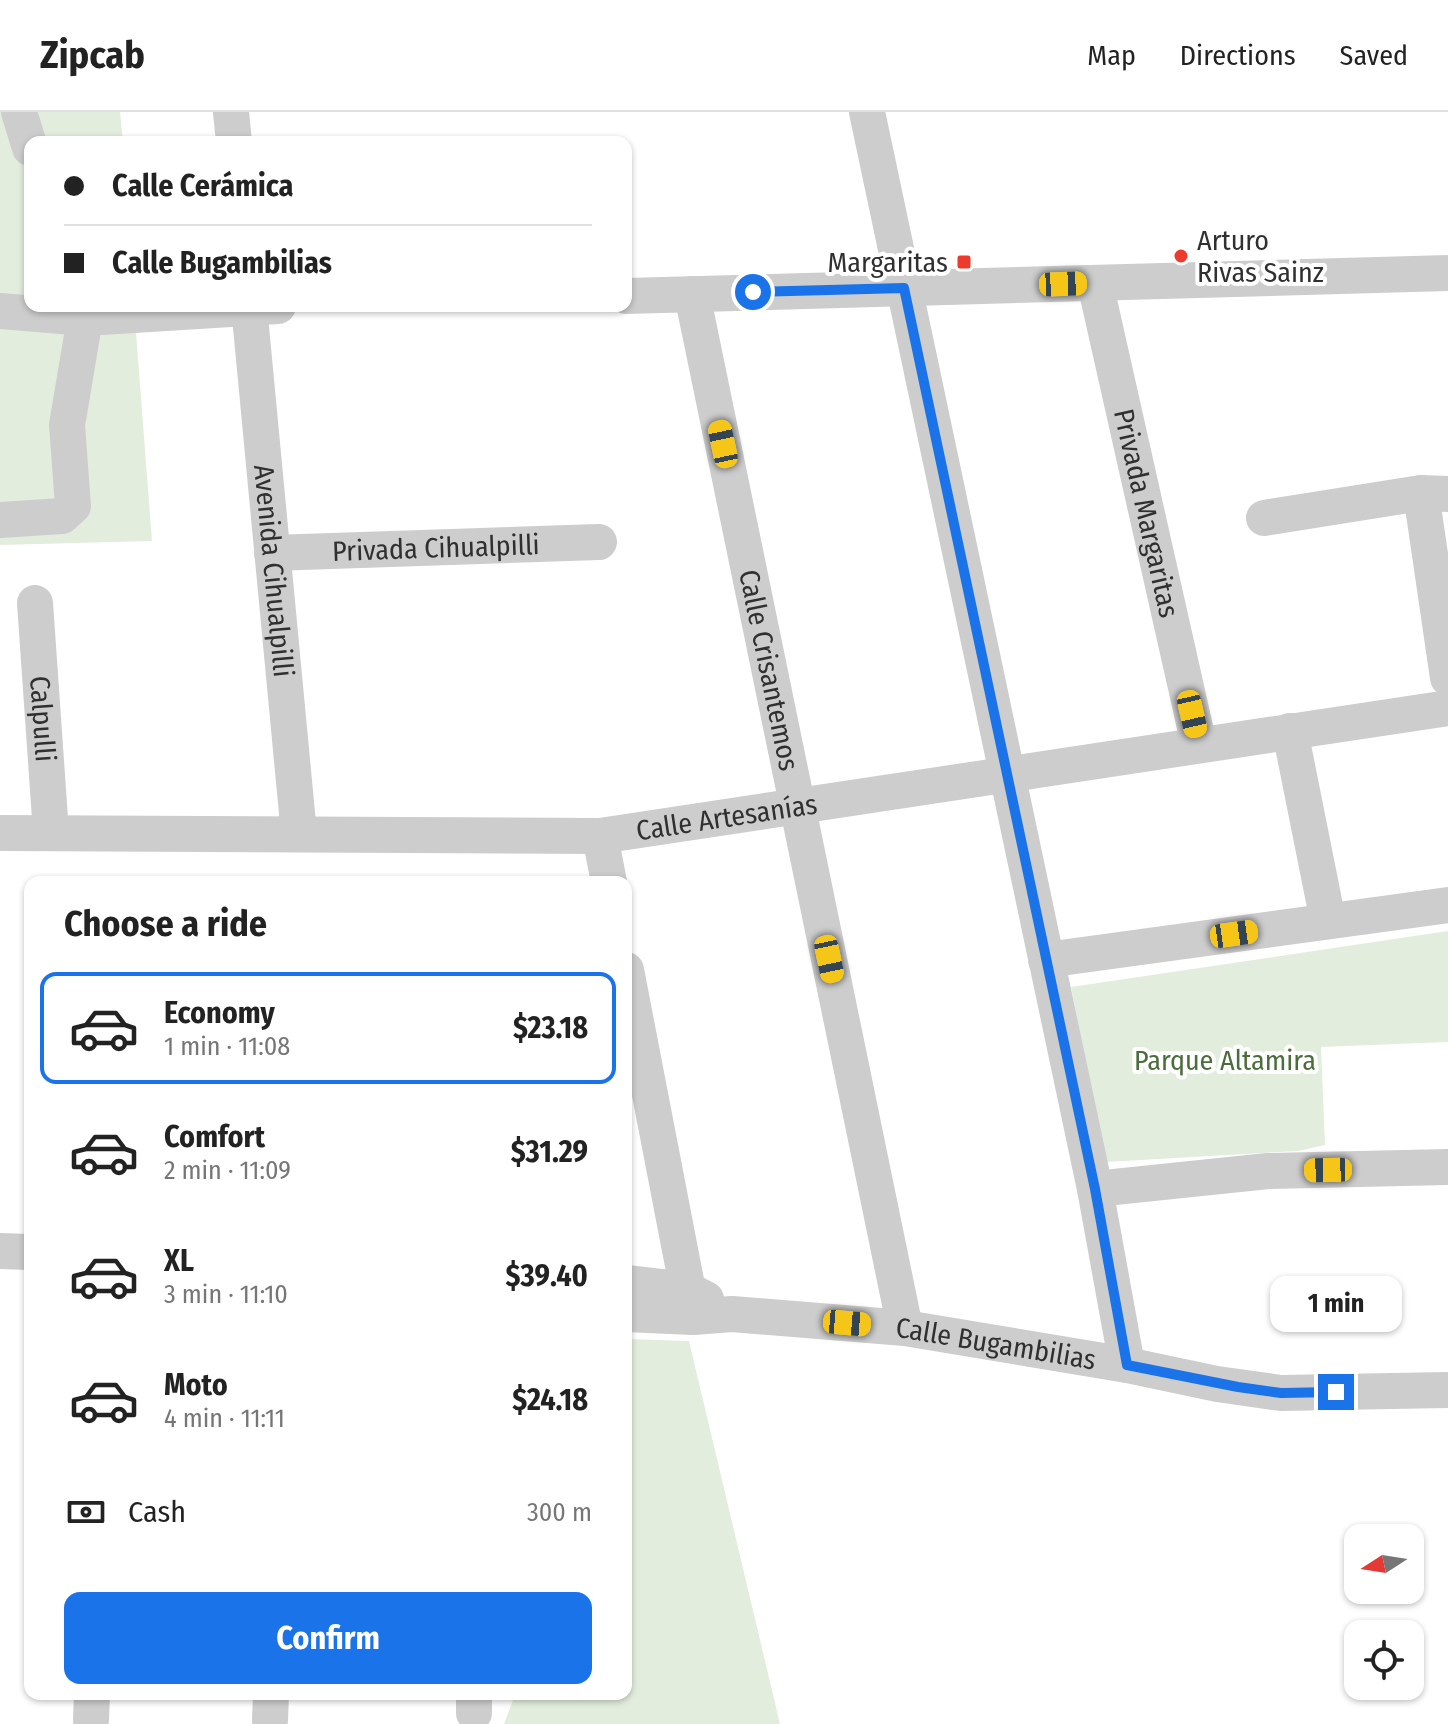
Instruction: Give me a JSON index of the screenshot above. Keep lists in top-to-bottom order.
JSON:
{
  "streets": {
    "street": [
      "Privada Margaritas",
      "Privada Cihualpilli",
      "Avenida Cihualpilli",
      "Calle Crisantemos",
      "Calpulli",
      "Calle Artesanías",
      "Calle Bugambilias"
    ]
  },
  "crossings": [
    ["Privada Margaritas", "Calle Artesanías"],
    ["Privada Cihualpilli", "Avenida Cihualpilli"],
    ["Avenida Cihualpilli", "Calle Artesanías"],
    ["Calle Crisantemos", "Calle Artesanías"],
    ["Calle Crisantemos", "Calle Bugambilias"],
    ["Calpulli", "Calle Artesanías"]
  ],
  "parks": ["Parque Altamira"],
  "places": {
    "other": ["Arturo Rivas Sainz"],
    "transit": ["Margaritas"]
  },
  "north": "left",
  "page": {
    "header": "Zipcab",
    "nav": ["Map", "Directions", "Saved"],
    "banner": ["Calle Cerámica", "Calle Bugambilias"],
    "heading": "Choose a ride",
    "list": [
      {
        "name": "Economy",
        "note": "1 min · 11:08",
        "value": "$23.18"
      },
      {
        "name": "Comfort",
        "note": "2 min · 11:09",
        "value": "$31.29"
      },
      {
        "name": "XL",
        "note": "3 min · 11:10",
        "value": "$39.40"
      },
      {
        "name": "Moto",
        "note": "4 min · 11:11",
        "value": "$24.18"
      }
    ],
    "bubble": "1 min",
    "pay": ["Cash", "300 m"],
    "buttons": "Confirm"
  }
}
